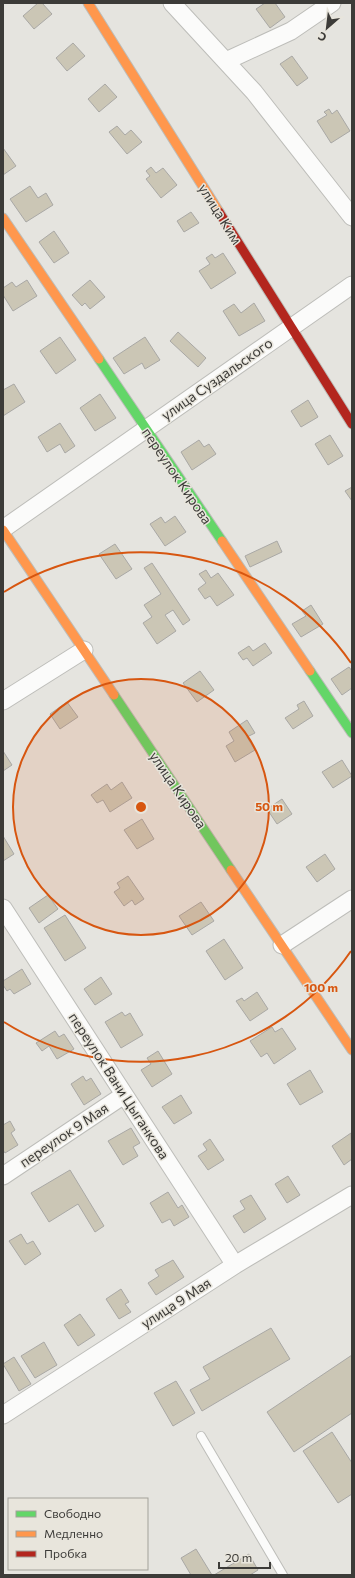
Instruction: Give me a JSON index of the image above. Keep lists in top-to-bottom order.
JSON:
{
  "streets": {
    "street": [
      "улица Ким",
      "улица Суздальского",
      "переулок Кирова",
      "улица Кирова",
      "переулок Вани Цыганкова",
      "переулок 9 Мая",
      "улица 9 Мая"
    ]
  },
  "crossings": [
    ["улица Ким", "улица Суздальского"],
    ["улица Суздальского", "переулок Кирова"],
    ["улица Суздальского", "улица Кирова"],
    ["переулок Вани Цыганкова", "переулок 9 Мая"],
    ["переулок Вани Цыганкова", "улица 9 Мая"]
  ],
  "legend": ["Свободно", "Медленно", "Пробка"],
  "scale_bar": "20 m",
  "north": "bottom left",
  "rings": ["50 m", "100 m"]
}
